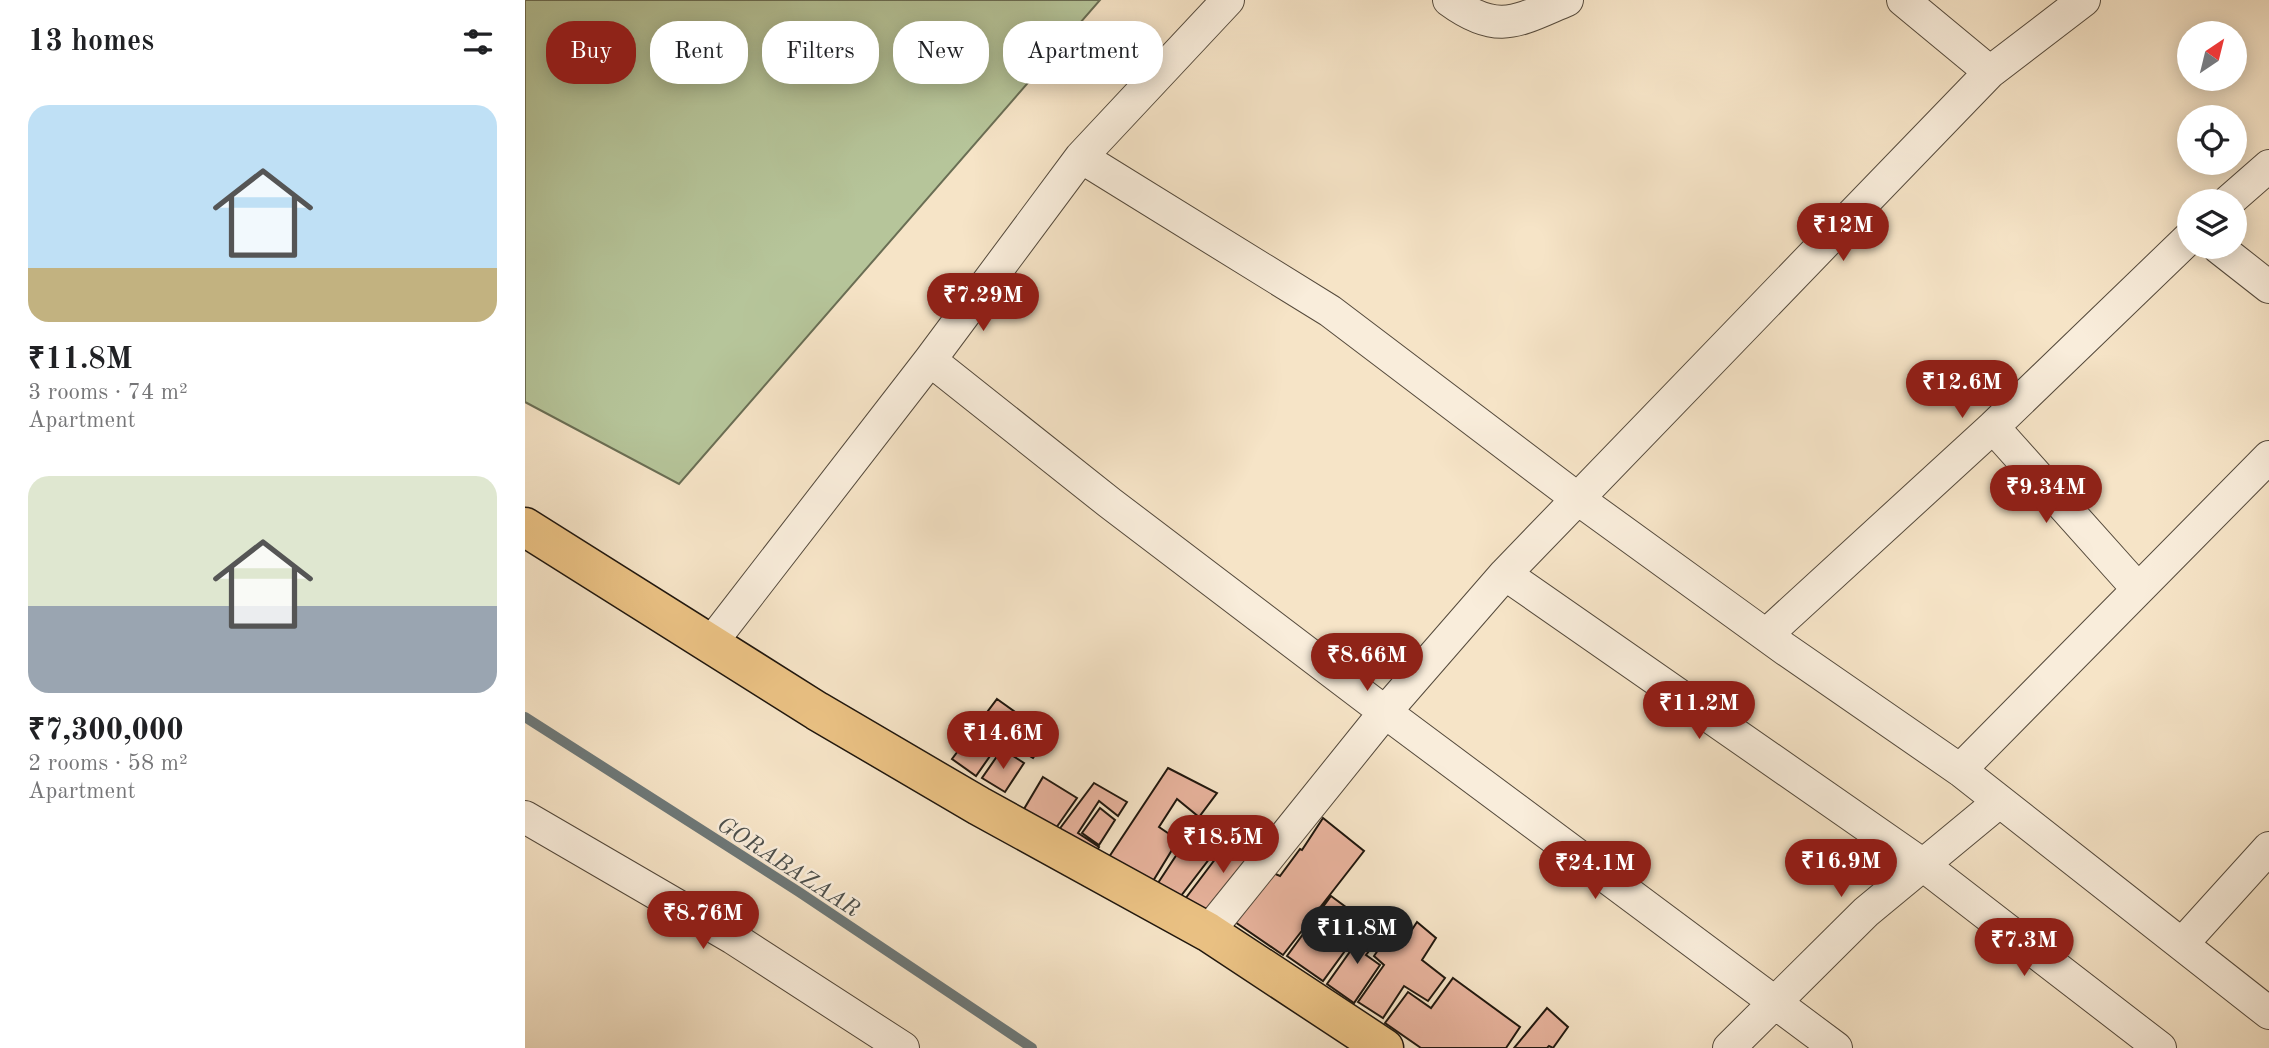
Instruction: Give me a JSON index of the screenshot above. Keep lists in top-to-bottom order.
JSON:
{
  "water": ["GORABAZAAR"],
  "north": "top right",
  "page": {
    "heading": "13 homes",
    "chip": [
      "Buy",
      "Rent",
      "Filters",
      "New",
      "Apartment"
    ],
    "list": [
      {
        "name": "₹11.8M",
        "note": "3 rooms · 74 m² · Apartment"
      },
      {
        "name": "₹7,300,000",
        "note": "2 rooms · 58 m² · Apartment"
      }
    ],
    "price": [
      "₹12M",
      "₹7.29M",
      "₹12.6M",
      "₹9.34M",
      "₹8.66M",
      "₹11.2M",
      "₹14.6M",
      "₹18.5M",
      "₹16.9M",
      "₹24.1M",
      "₹8.76M",
      "₹11.8M",
      "₹7.3M"
    ]
  }
}
